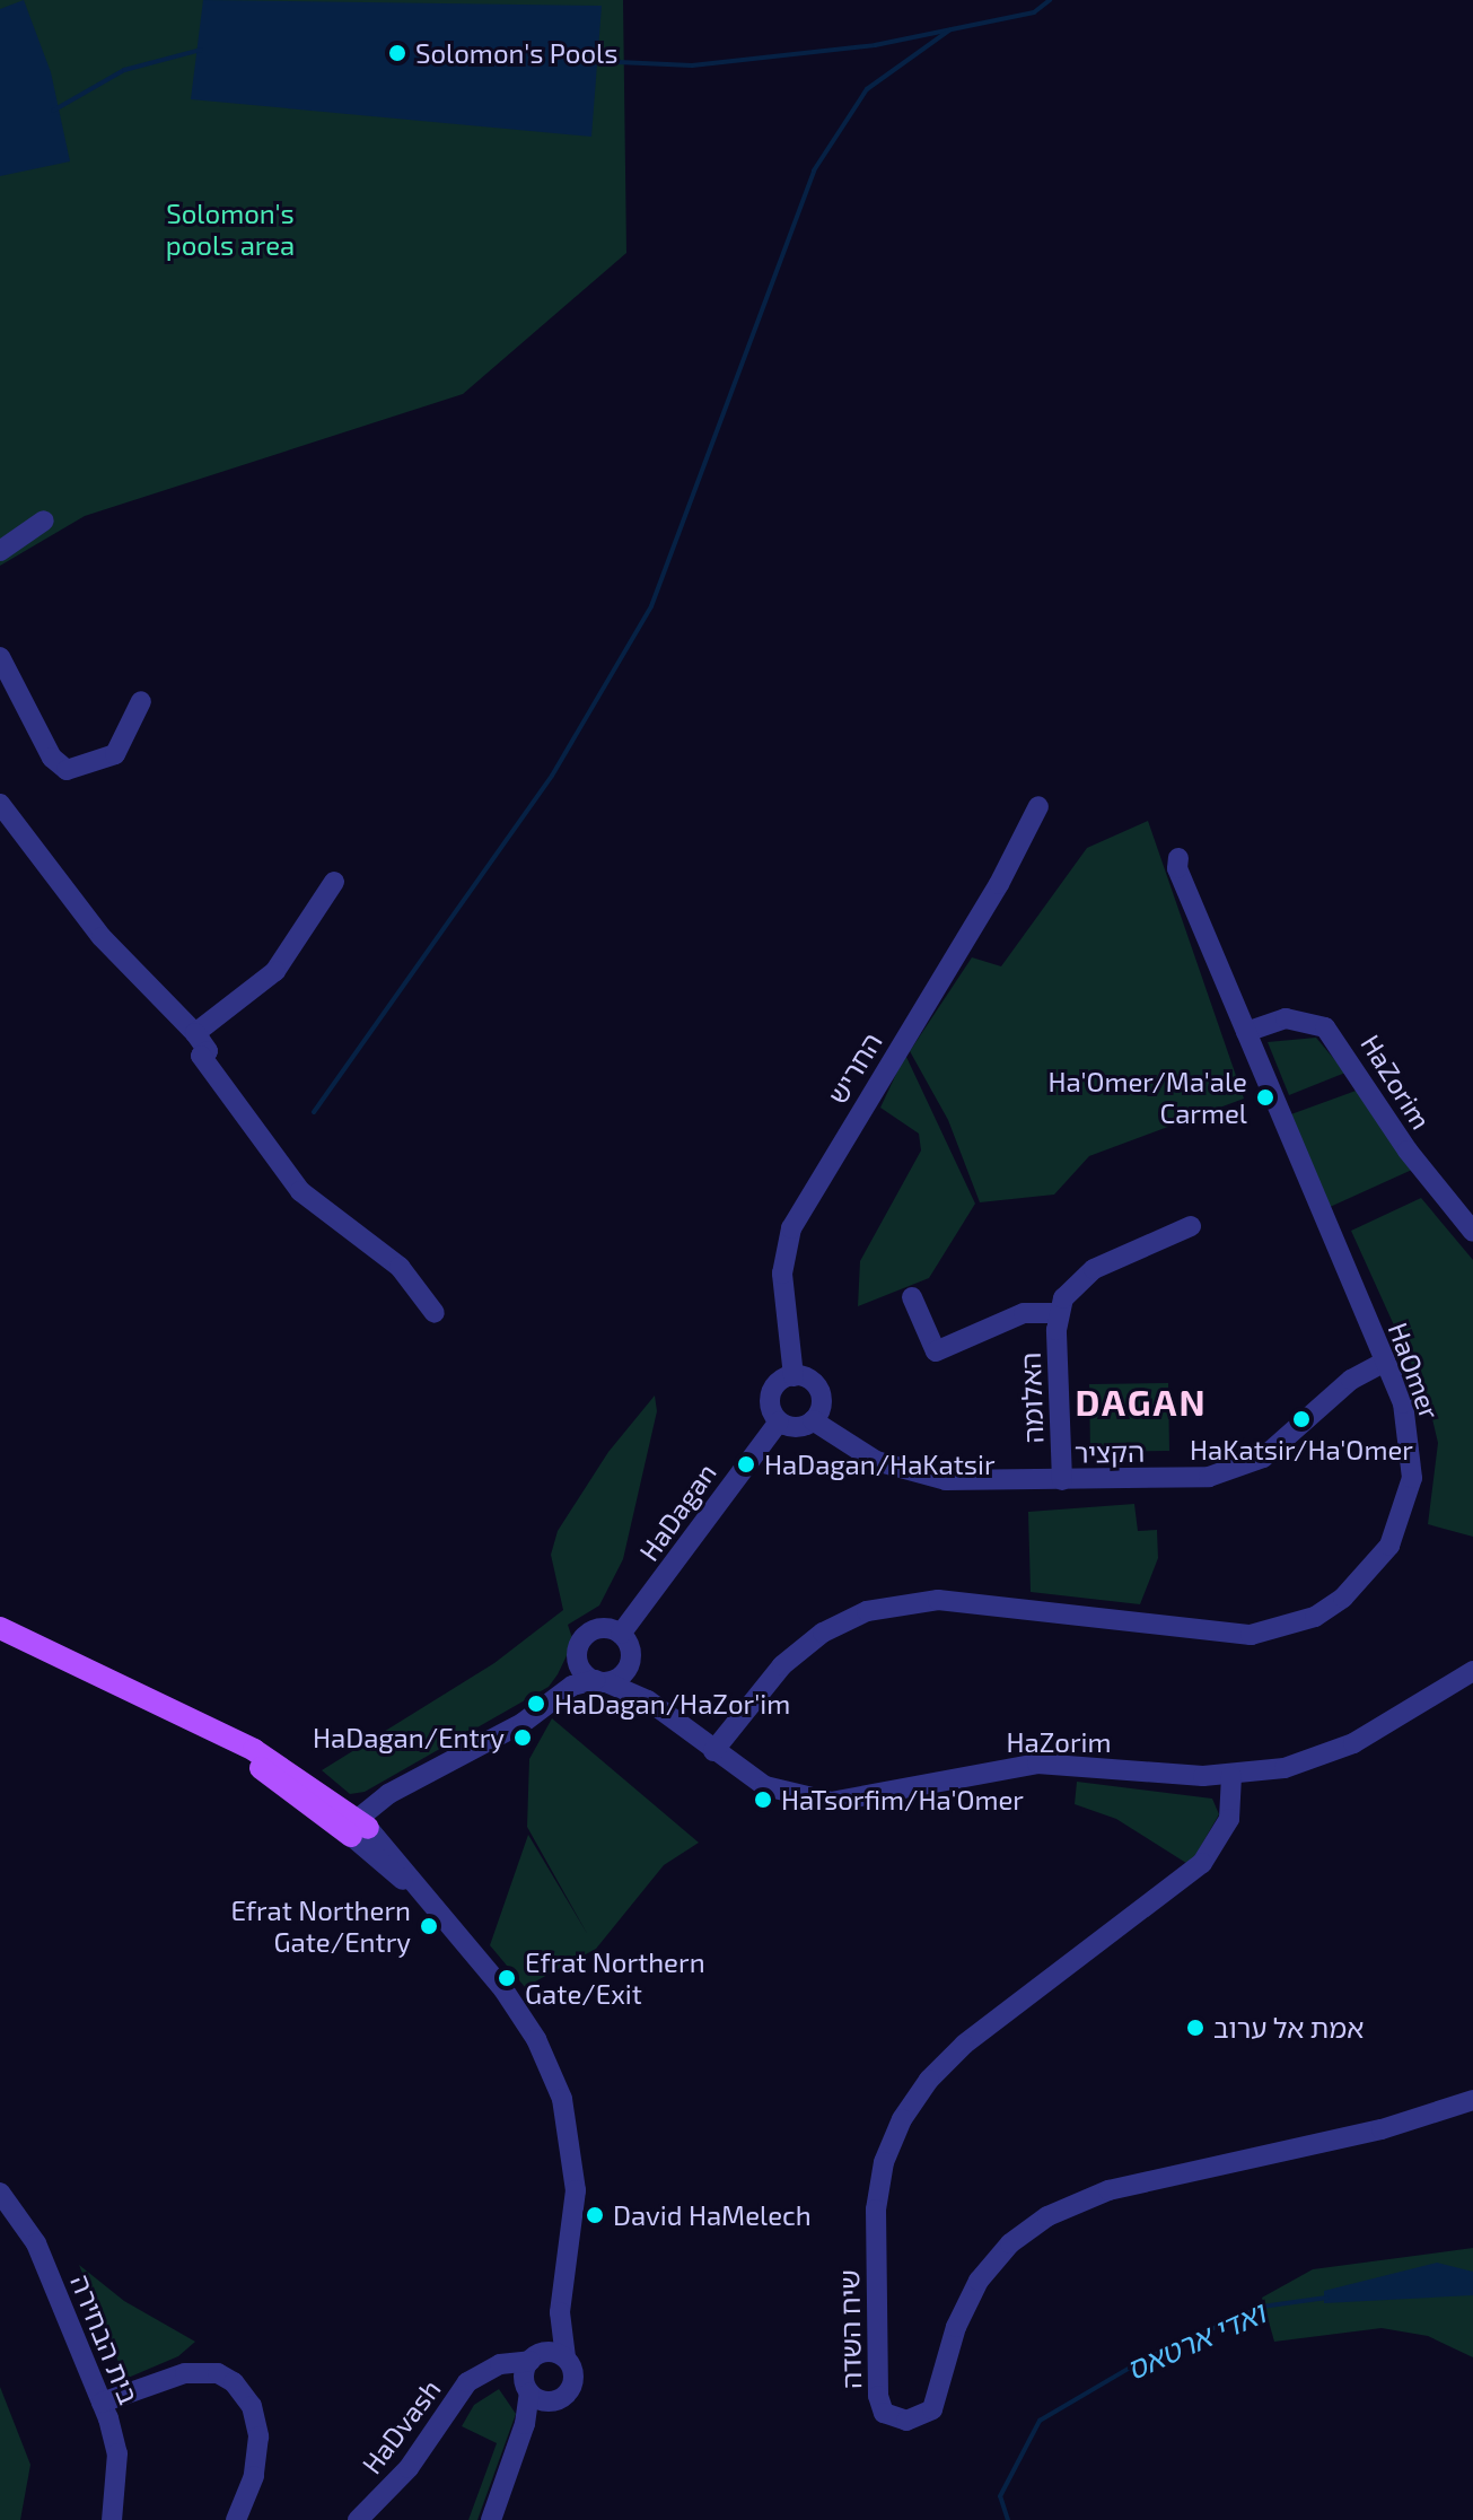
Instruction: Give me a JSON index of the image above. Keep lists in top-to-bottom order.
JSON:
{
  "streets": {
    "street": [
      "החריש",
      "HaZorim",
      "HaOmer",
      "האלומה",
      "הקציר",
      "HaDagan",
      "שיח השדה",
      "בית הבחירה",
      "HaDvash"
    ]
  },
  "crossings": [
    ["החריש", "הקציר"],
    ["החריש", "HaDagan"],
    ["HaZorim", "HaOmer"],
    ["HaZorim", "HaDagan"],
    ["HaZorim", "שיח השדה"],
    ["HaOmer", "הקציר"],
    ["האלומה", "הקציר"],
    ["הקציר", "HaDagan"]
  ],
  "districts": ["DAGAN"],
  "water": ["ואדי ארטאס"],
  "parks": ["Solomon's pools area"],
  "places": [
    "Solomon's Pools",
    "Ha'Omer/Ma'ale Carmel",
    "HaKatsir/Ha'Omer",
    "HaDagan/HaKatsir",
    "HaDagan/HaZor'im",
    "HaDagan/Entry",
    "HaTsorfim/Ha'Omer",
    "Efrat Northern Gate/Entry",
    "Efrat Northern Gate/Exit",
    "אמת אל ערוב",
    "David HaMelech"
  ]
}
